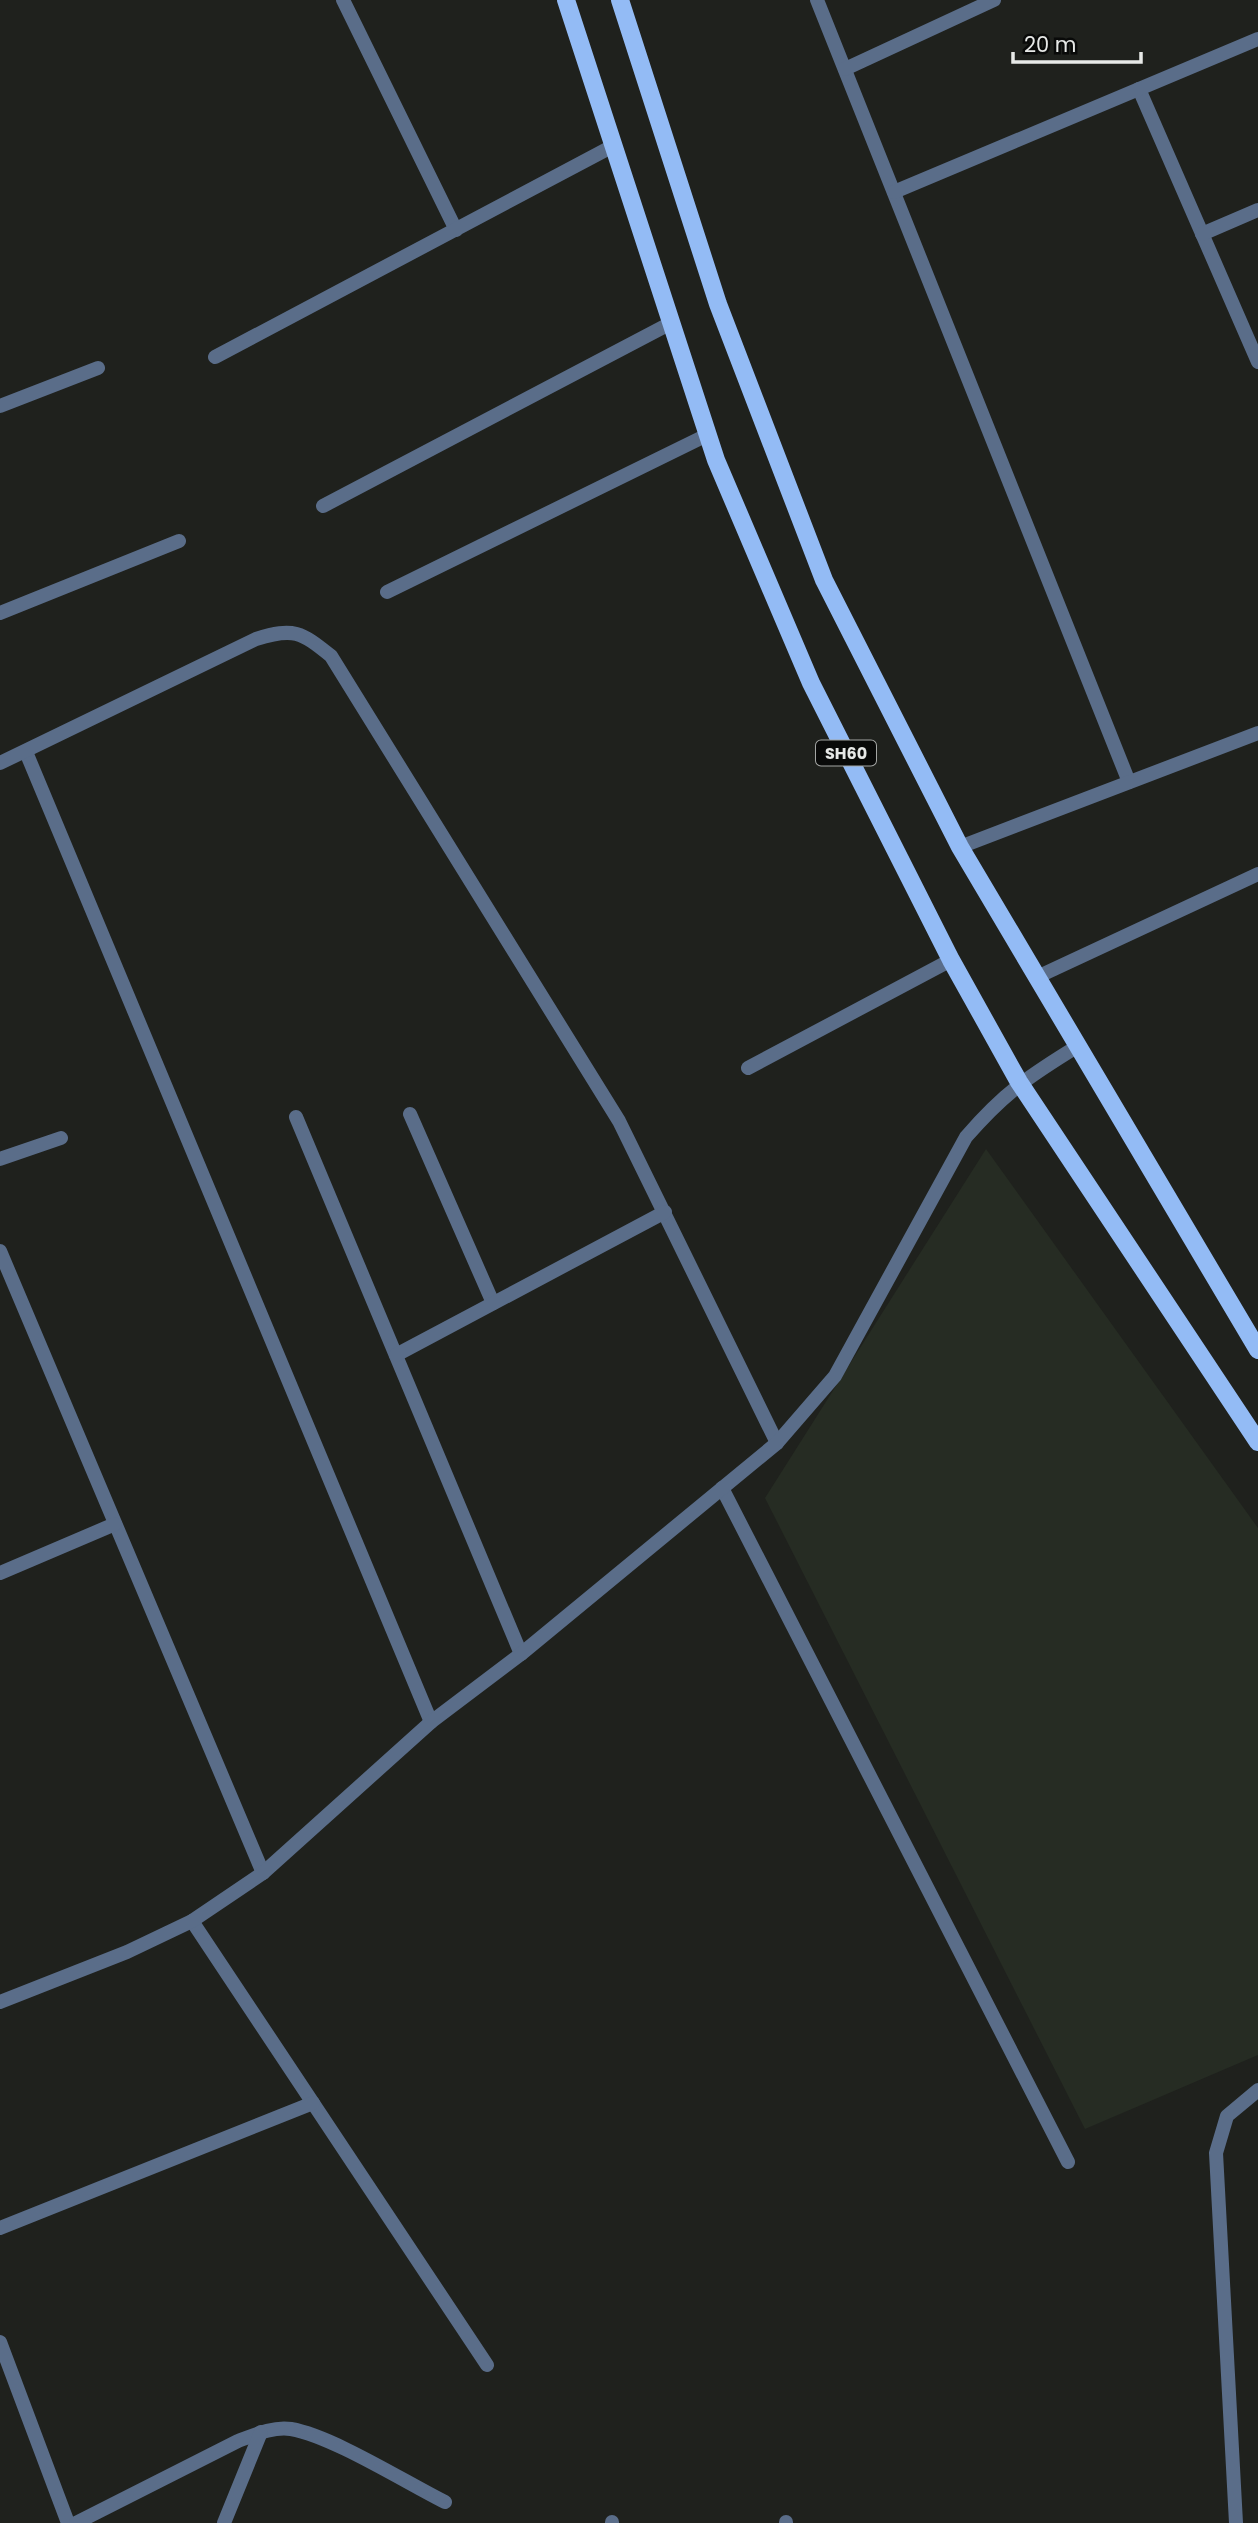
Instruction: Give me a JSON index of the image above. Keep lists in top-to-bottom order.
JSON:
{
  "streets": {
    "main road": ["SH60"]
  },
  "scale_bar": "20 m"
}
